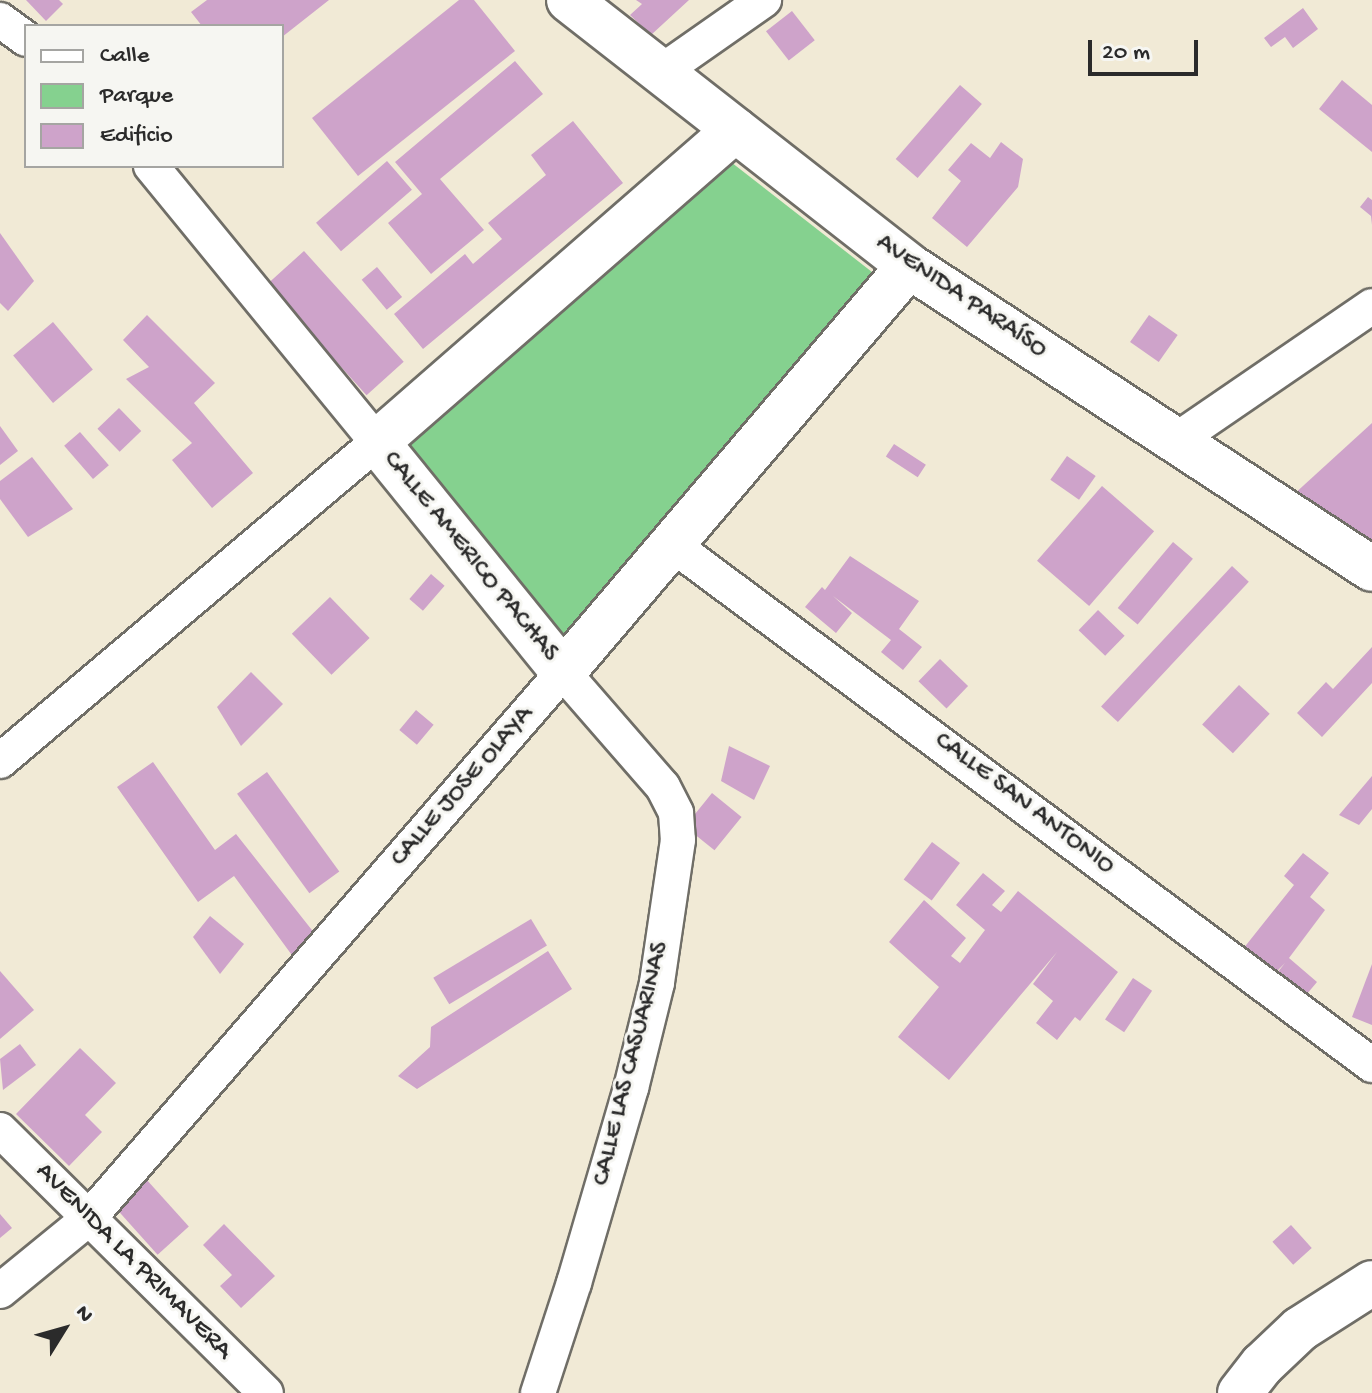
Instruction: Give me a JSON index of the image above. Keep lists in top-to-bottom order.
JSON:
{
  "streets": {
    "main road": ["AVENIDA PARAÍSO", "CALLE AMERICO PACHAS", "CALLE JOSE OLAYA"],
    "street": ["CALLE SAN ANTONIO", "CALLE LAS CASUARINAS", "AVENIDA LA PRIMAVERA"]
  },
  "crossings": [
    ["AVENIDA PARAÍSO", "CALLE JOSE OLAYA"],
    ["CALLE AMERICO PACHAS", "CALLE JOSE OLAYA"],
    ["CALLE AMERICO PACHAS", "CALLE LAS CASUARINAS"],
    ["CALLE JOSE OLAYA", "CALLE SAN ANTONIO"],
    ["CALLE JOSE OLAYA", "CALLE LAS CASUARINAS"],
    ["CALLE JOSE OLAYA", "AVENIDA LA PRIMAVERA"]
  ],
  "legend": ["Calle", "Parque", "Edificio"],
  "scale_bar": "20 m",
  "north": "top right"
}
